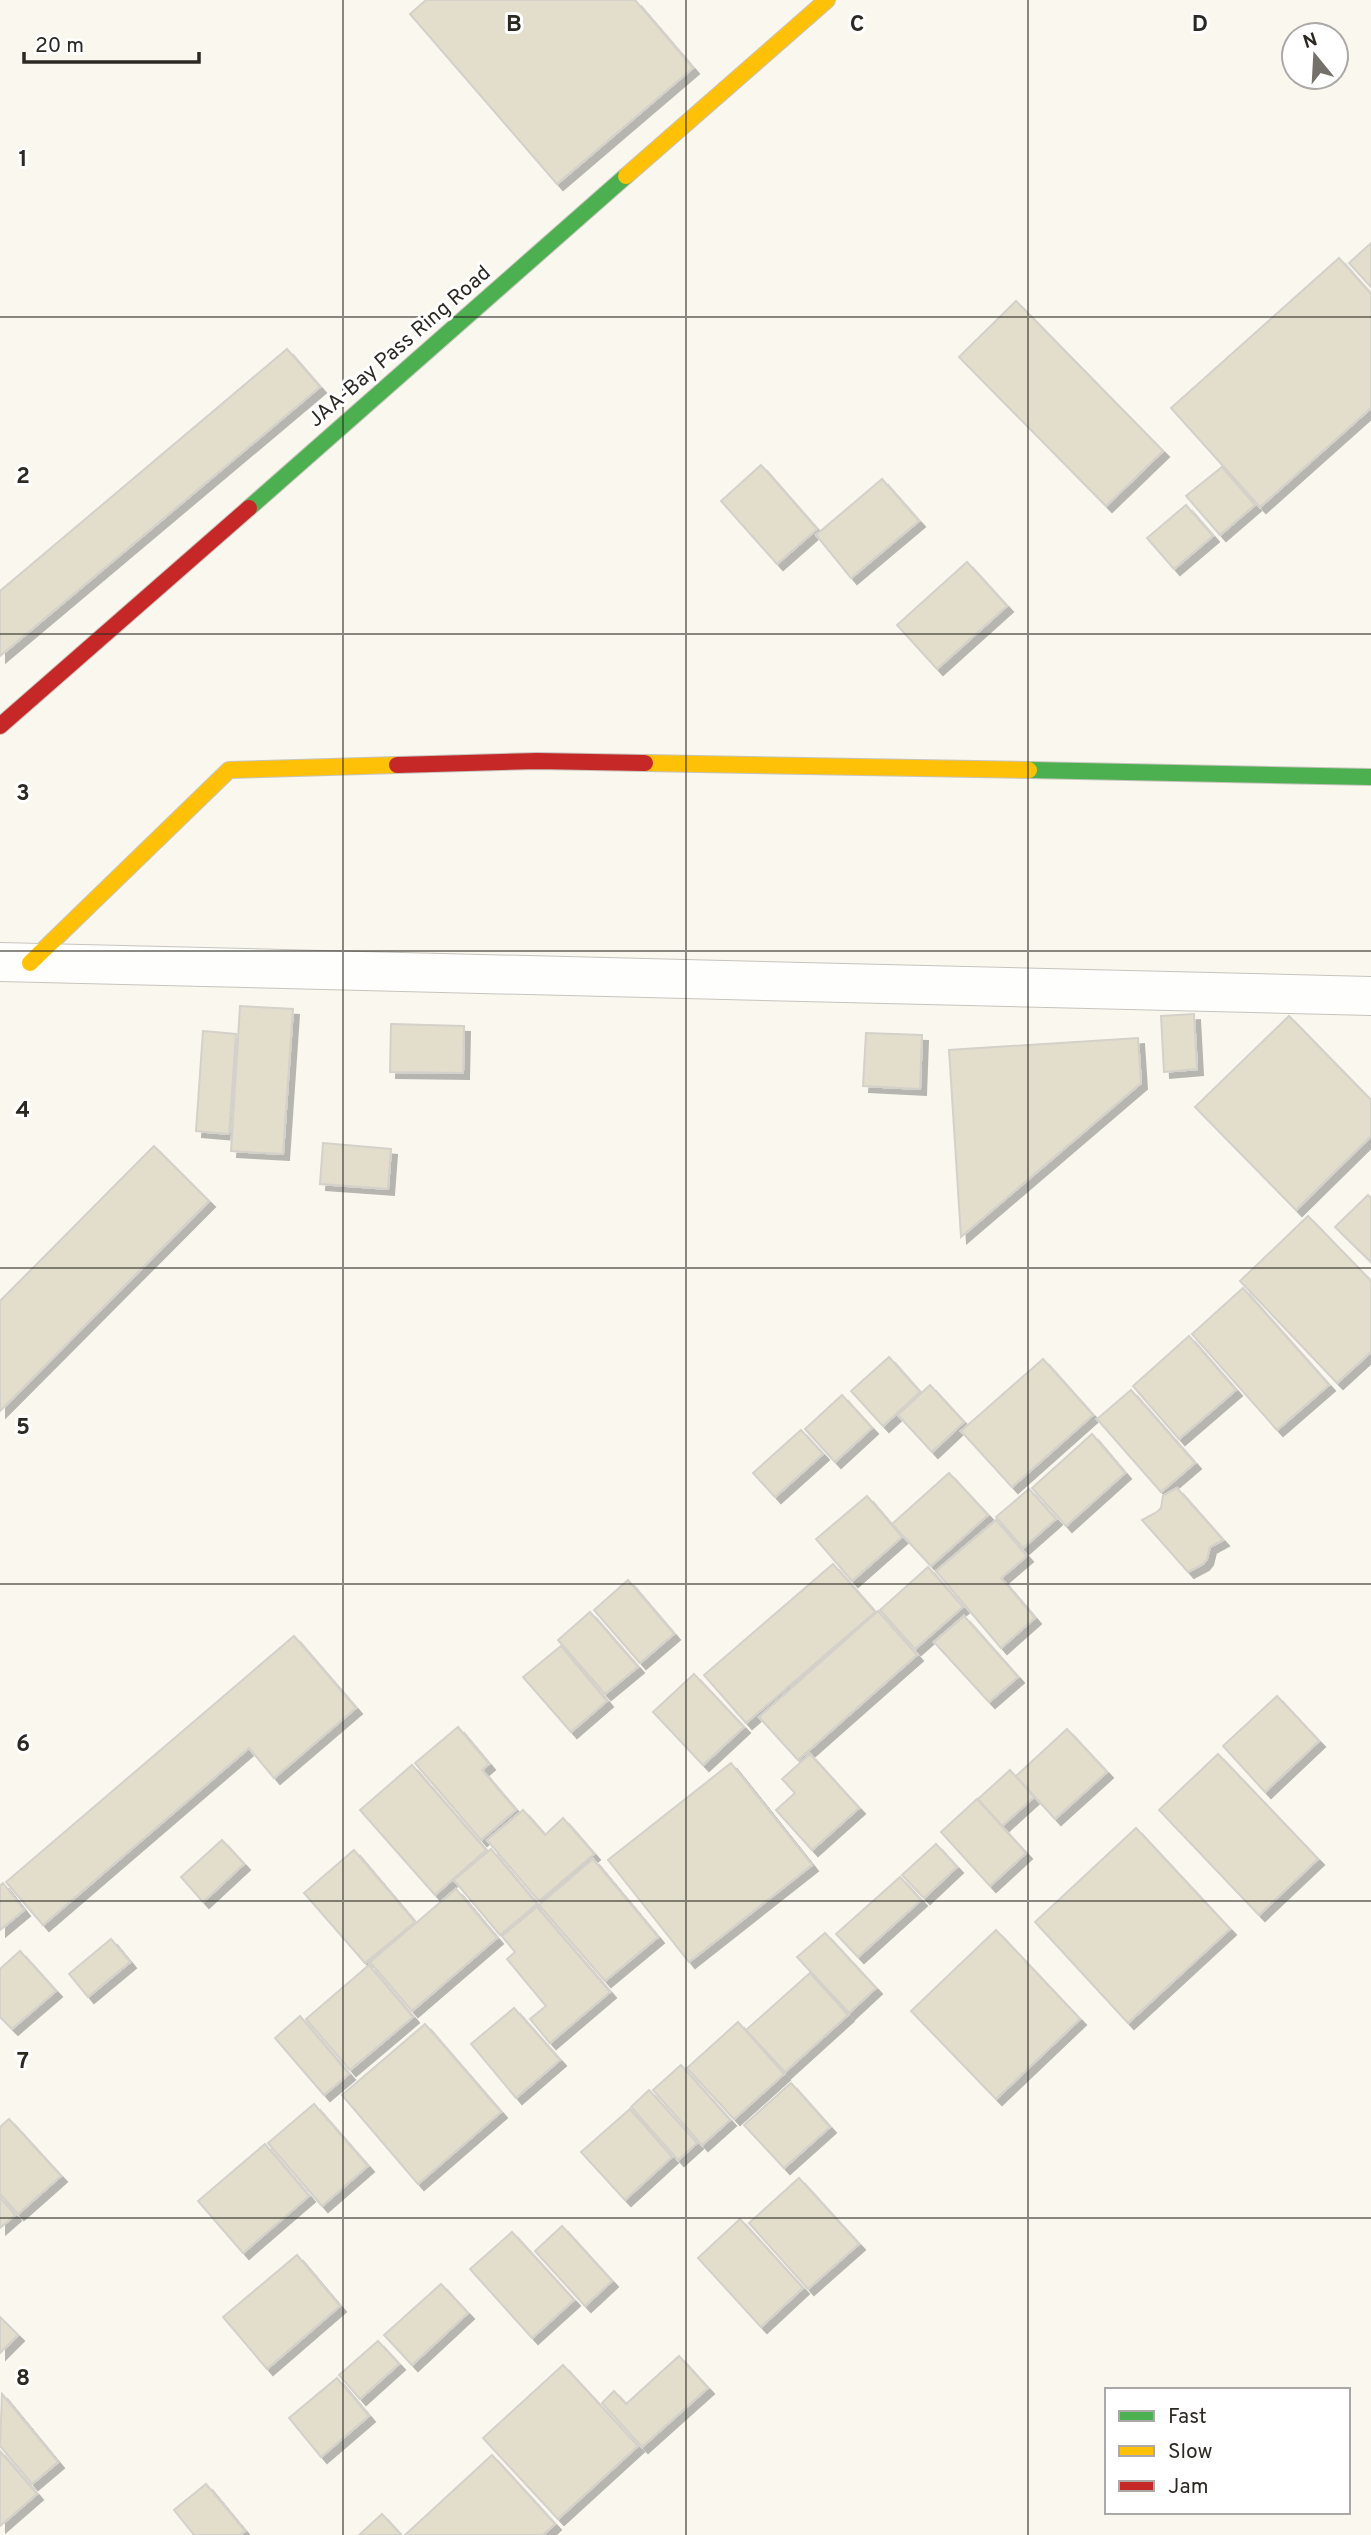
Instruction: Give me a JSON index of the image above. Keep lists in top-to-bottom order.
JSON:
{
  "streets": {
    "main road": ["JAA-Bay Pass Ring Road"]
  },
  "legend": ["Fast", "Slow", "Jam"],
  "scale_bar": "20 m",
  "north": "top",
  "grid": {
    "columns": ["B", "C", "D"],
    "rows": [
      "1",
      "2",
      "3",
      "4",
      "5",
      "6",
      "7",
      "8"
    ]
  }
}
